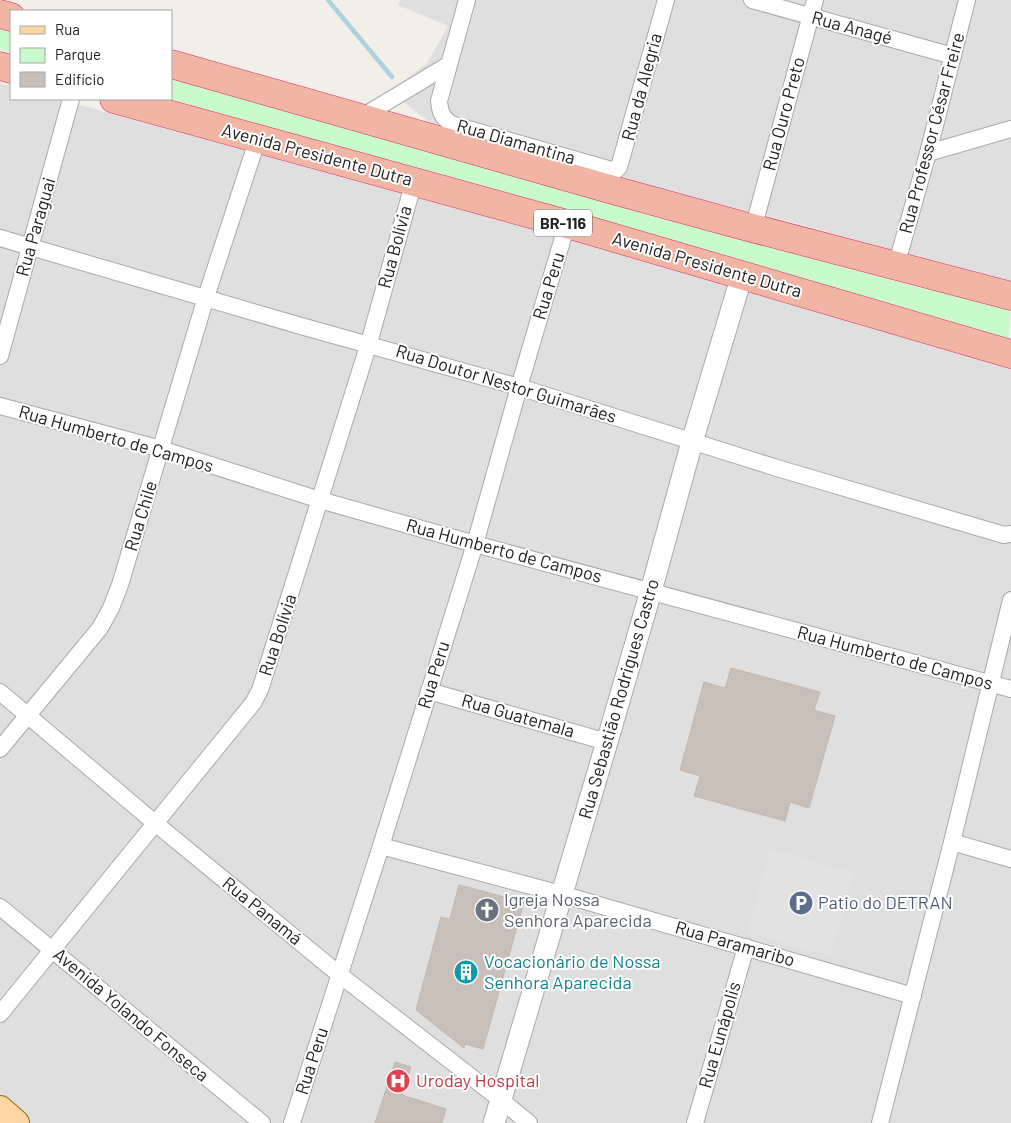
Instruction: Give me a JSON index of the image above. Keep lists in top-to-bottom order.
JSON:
{
  "streets": {
    "highway": ["Avenida Presidente Dutra", "BR-116"],
    "street": [
      "Rua Anagé",
      "Rua da Alegria",
      "Rua Ouro Preto",
      "Rua Professor César Freire",
      "Rua Diamantina",
      "Rua Paraguai",
      "Rua Bolívia",
      "Rua Peru",
      "Rua Doutor Nestor Guimarães",
      "Rua Humberto de Campos",
      "Rua Chile",
      "Rua Sebastião Rodrigues Castro",
      "Rua Guatemala",
      "Rua Panamá",
      "Rua Paramaribo",
      "Avenida Yolando Fonseca",
      "Rua Eunápolis"
    ]
  },
  "crossings": [
    ["Rua Anagé", "Rua Ouro Preto"],
    ["Rua Anagé", "Rua Professor César Freire"],
    ["Rua da Alegria", "Rua Diamantina"],
    ["Rua Ouro Preto", "BR-116"],
    ["Rua Professor César Freire", "BR-116"],
    ["Avenida Presidente Dutra", "Rua Bolívia"],
    ["Avenida Presidente Dutra", "Rua Peru"],
    ["Avenida Presidente Dutra", "Rua Chile"],
    ["Avenida Presidente Dutra", "Rua Sebastião Rodrigues Castro"],
    ["Rua Paraguai", "Rua Doutor Nestor Guimarães"],
    ["Rua Bolívia", "Rua Doutor Nestor Guimarães"],
    ["Rua Bolívia", "Rua Humberto de Campos"],
    ["Rua Bolívia", "Rua Panamá"],
    ["Rua Bolívia", "Avenida Yolando Fonseca"],
    ["Rua Peru", "Rua Doutor Nestor Guimarães"],
    ["Rua Peru", "Rua Humberto de Campos"],
    ["Rua Peru", "Rua Guatemala"],
    ["Rua Peru", "Rua Panamá"],
    ["Rua Peru", "Rua Paramaribo"],
    ["Rua Doutor Nestor Guimarães", "Rua Chile"],
    ["Rua Doutor Nestor Guimarães", "Rua Sebastião Rodrigues Castro"],
    ["Rua Humberto de Campos", "Rua Chile"],
    ["Rua Humberto de Campos", "Rua Sebastião Rodrigues Castro"],
    ["Rua Chile", "Rua Panamá"],
    ["Rua Sebastião Rodrigues Castro", "Rua Guatemala"],
    ["Rua Sebastião Rodrigues Castro", "Rua Panamá"],
    ["Rua Sebastião Rodrigues Castro", "Rua Paramaribo"],
    ["Rua Paramaribo", "Rua Eunápolis"]
  ],
  "places": {
    "parking": ["Patio do DETRAN"],
    "church": ["Igreja Nossa Senhora Aparecida"],
    "building": ["Vocacionário de Nossa Senhora Aparecida"],
    "hospital": ["Uroday Hospital"]
  },
  "legend": ["Rua", "Parque", "Edifício"]
}
